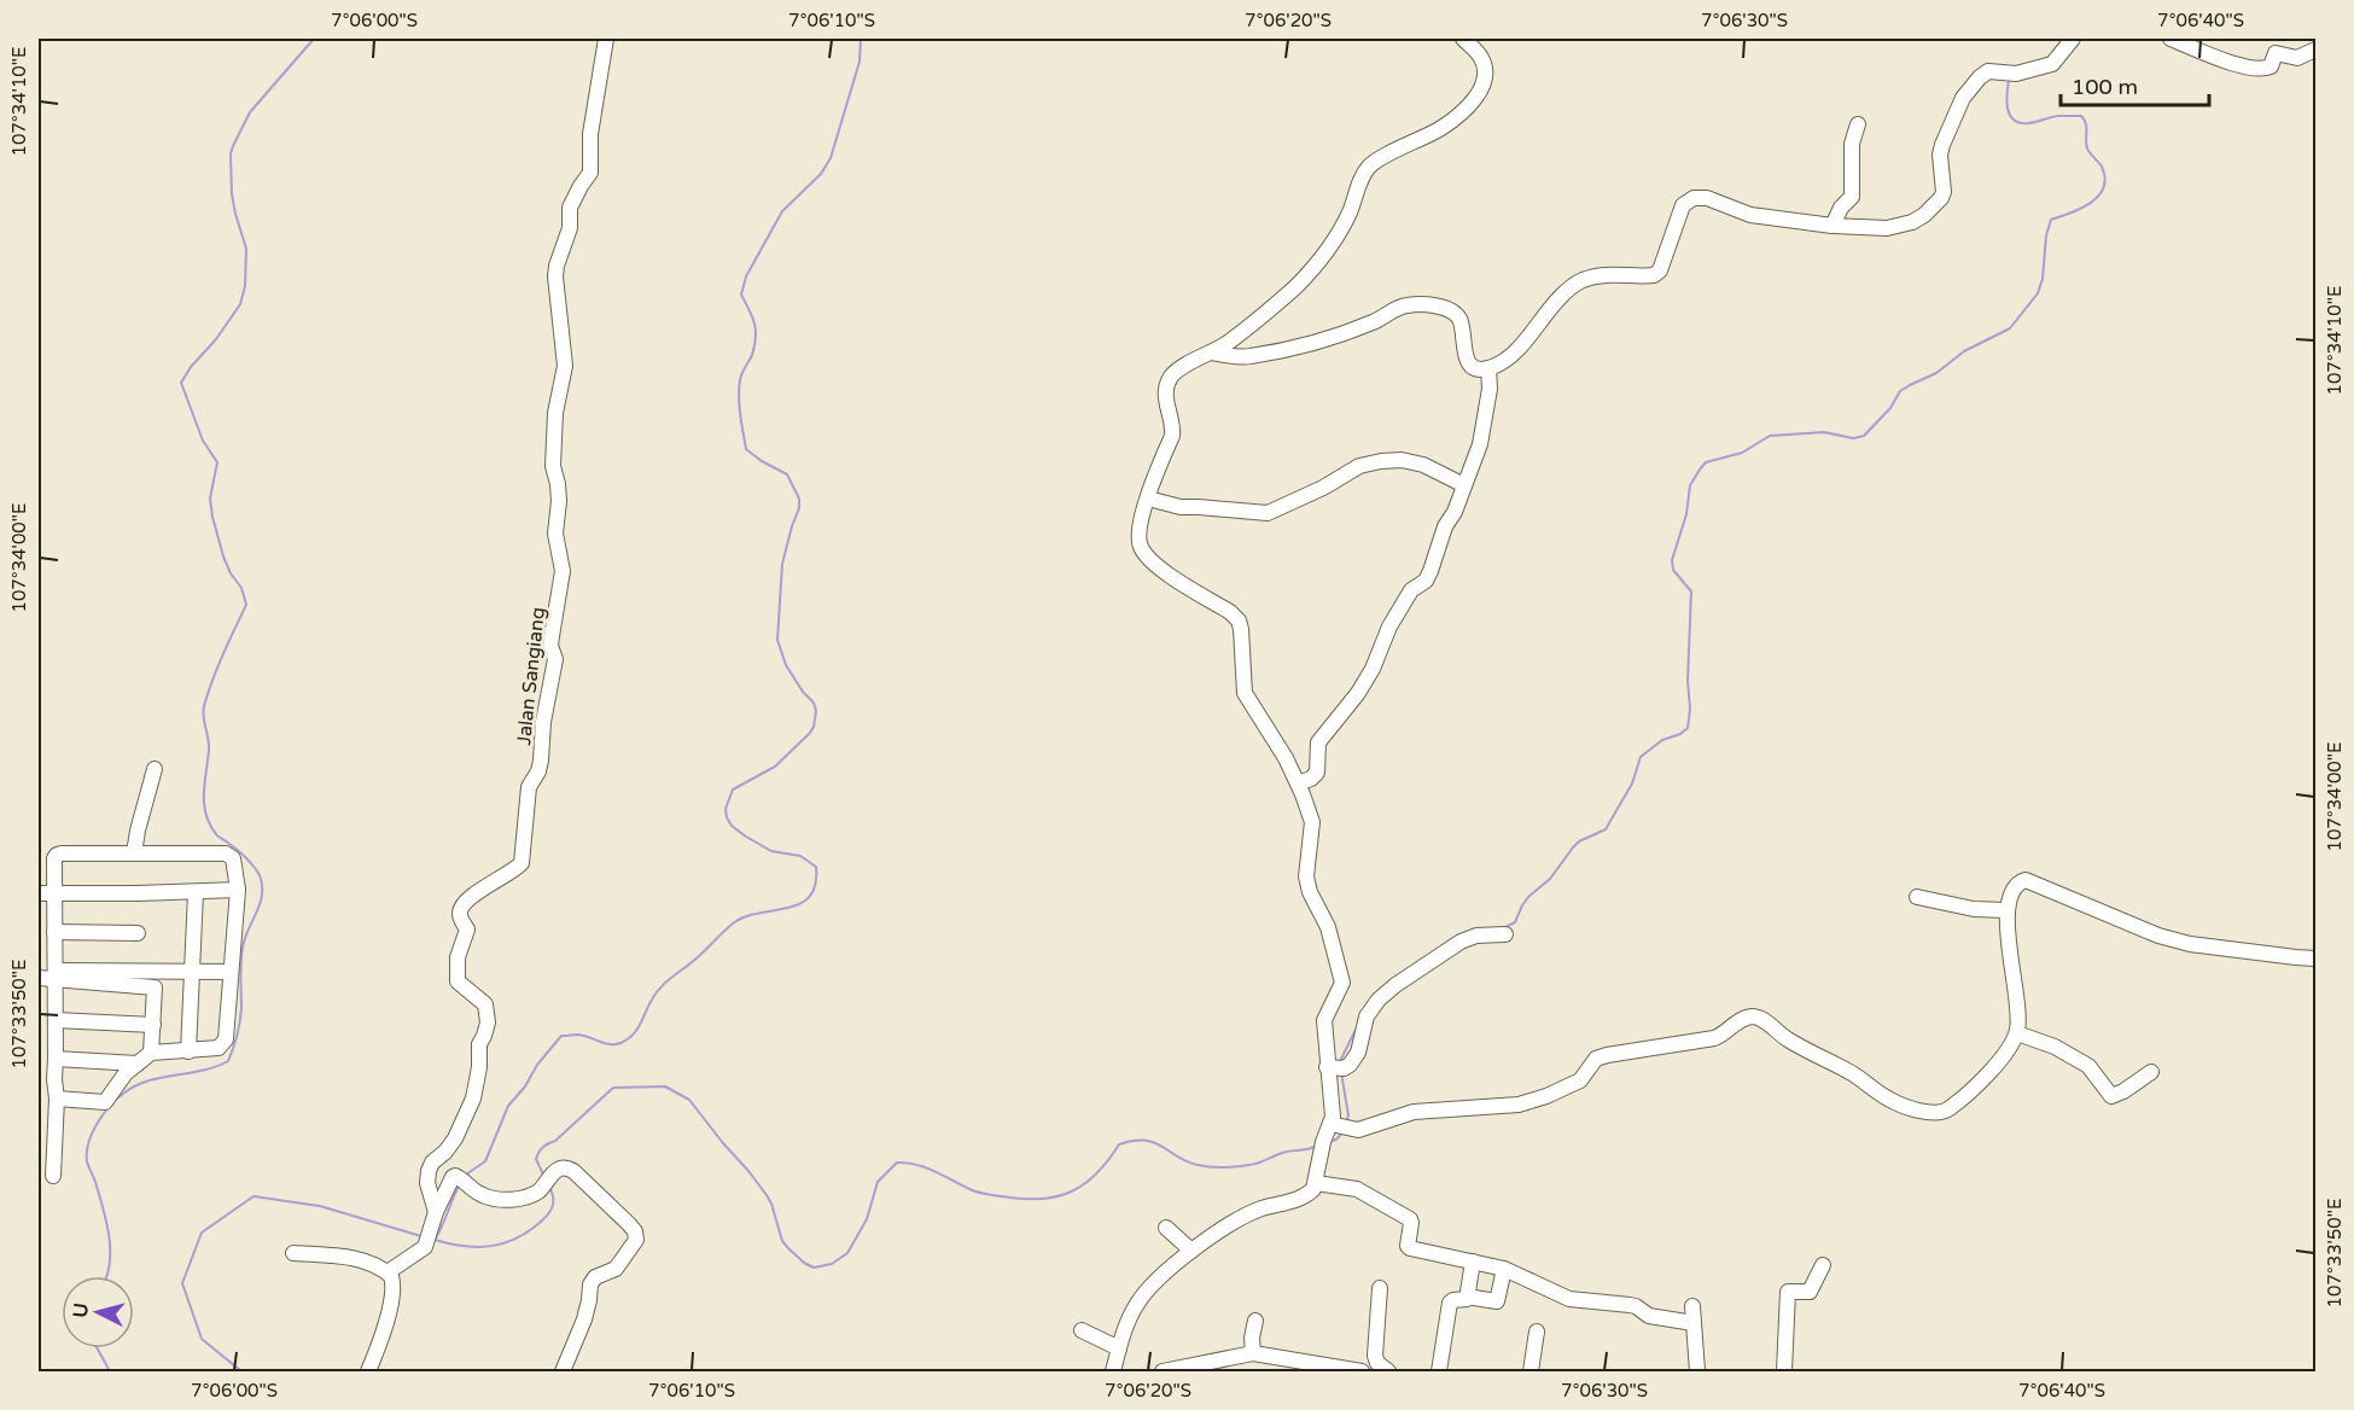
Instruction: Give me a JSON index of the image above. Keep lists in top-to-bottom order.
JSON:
{
  "streets": {
    "street": ["Jalan Sangiang"]
  },
  "scale_bar": "100 m",
  "north": "left",
  "coordinates": [
    "7°06'00\"S",
    "7°06'10\"S",
    "7°06'20\"S",
    "7°06'30\"S",
    "7°06'40\"S",
    "107°34'10\"E",
    "107°34'00\"E",
    "107°33'50\"E"
  ]
}
